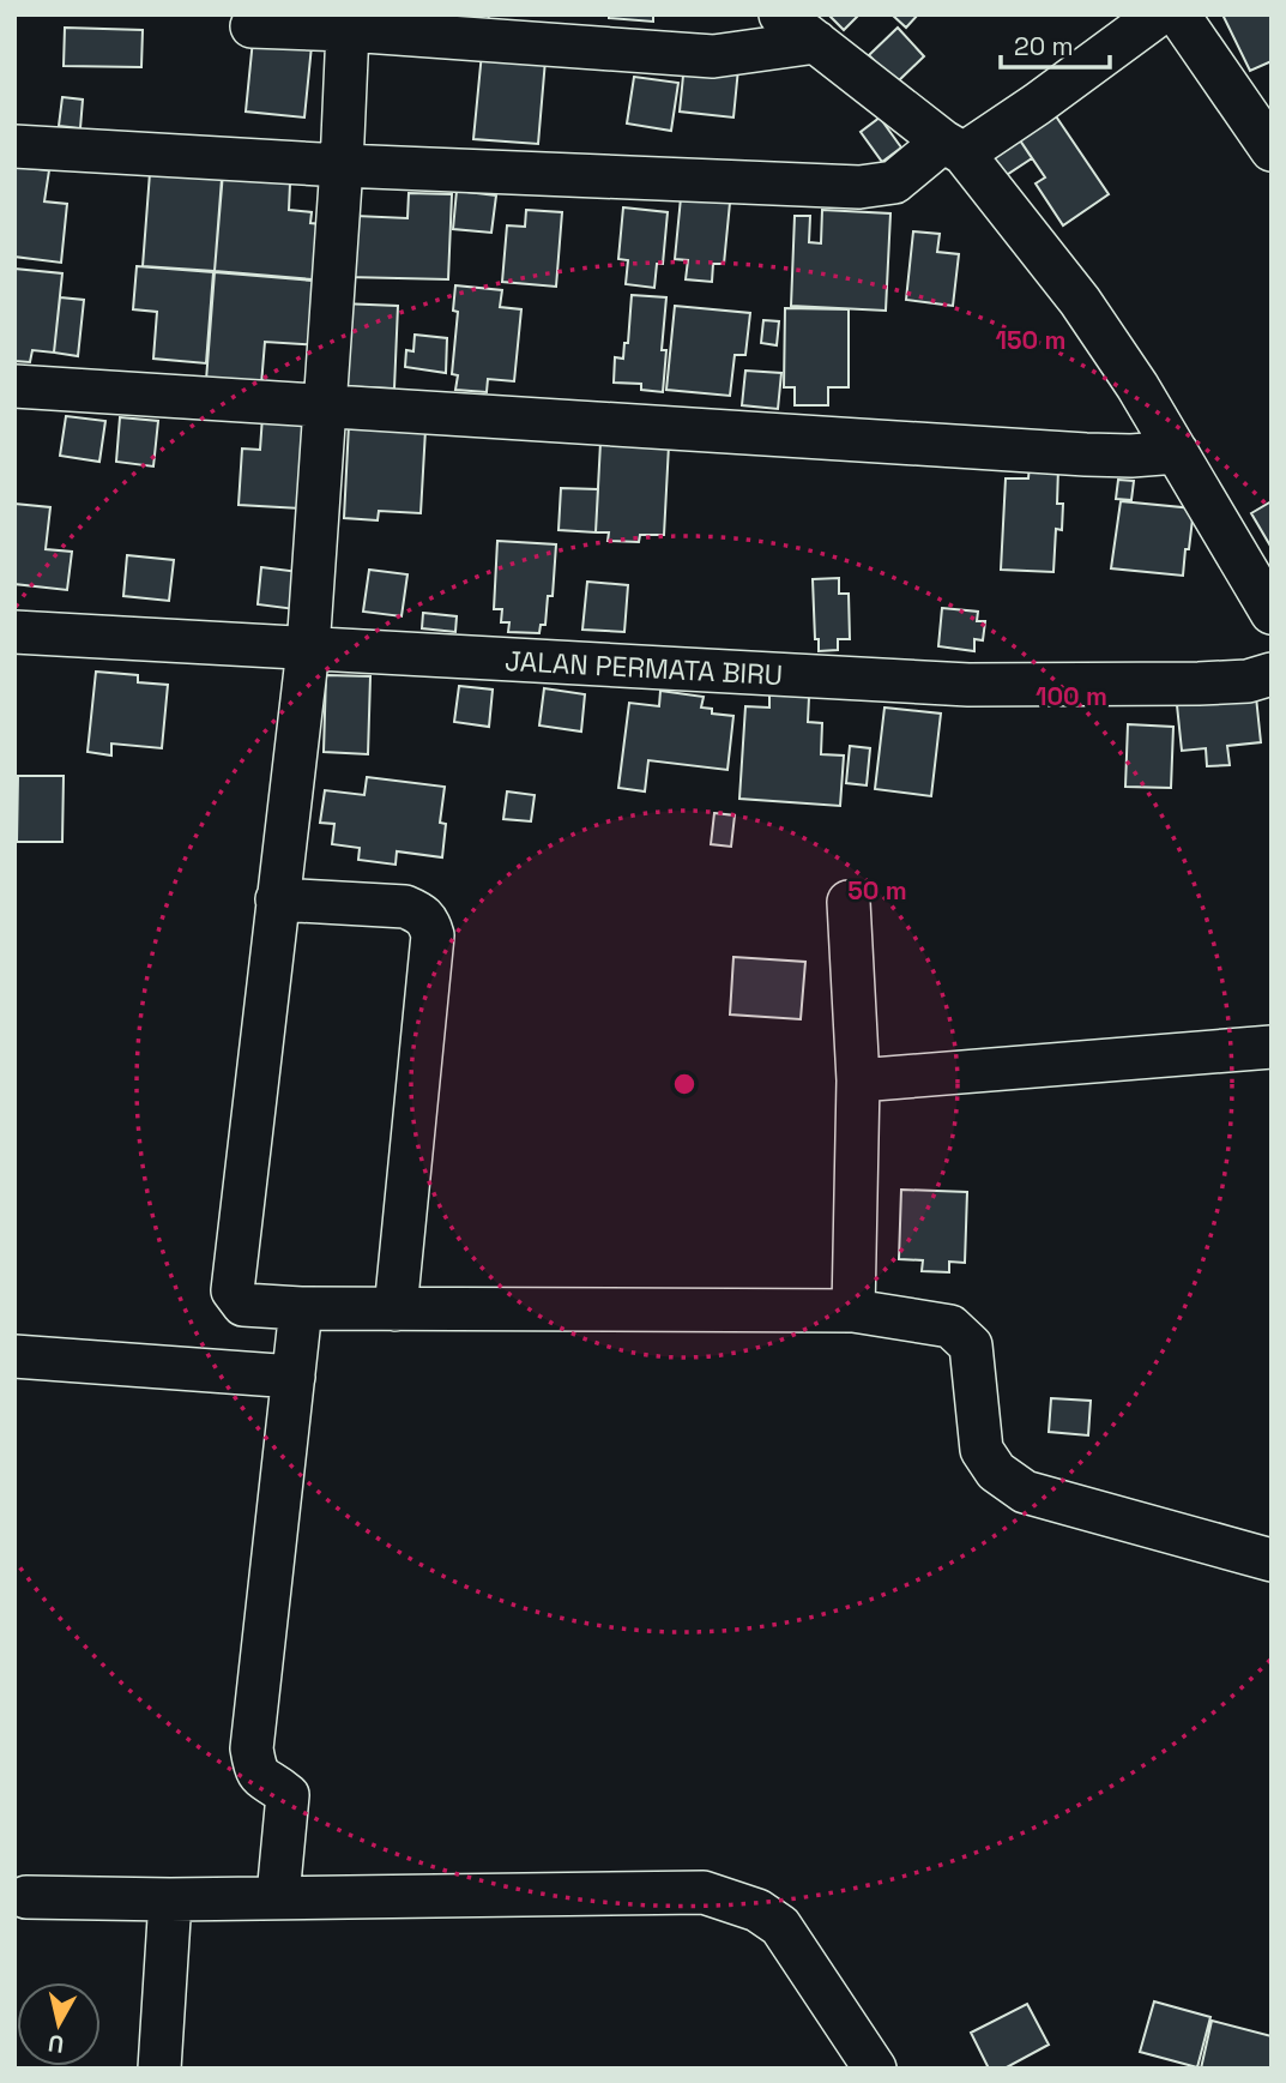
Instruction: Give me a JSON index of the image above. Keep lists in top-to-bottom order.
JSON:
{
  "streets": {
    "street": ["JALAN PERMATA BIRU"]
  },
  "scale_bar": "20 m",
  "north": "bottom",
  "rings": ["150 m", "100 m", "50 m"]
}
